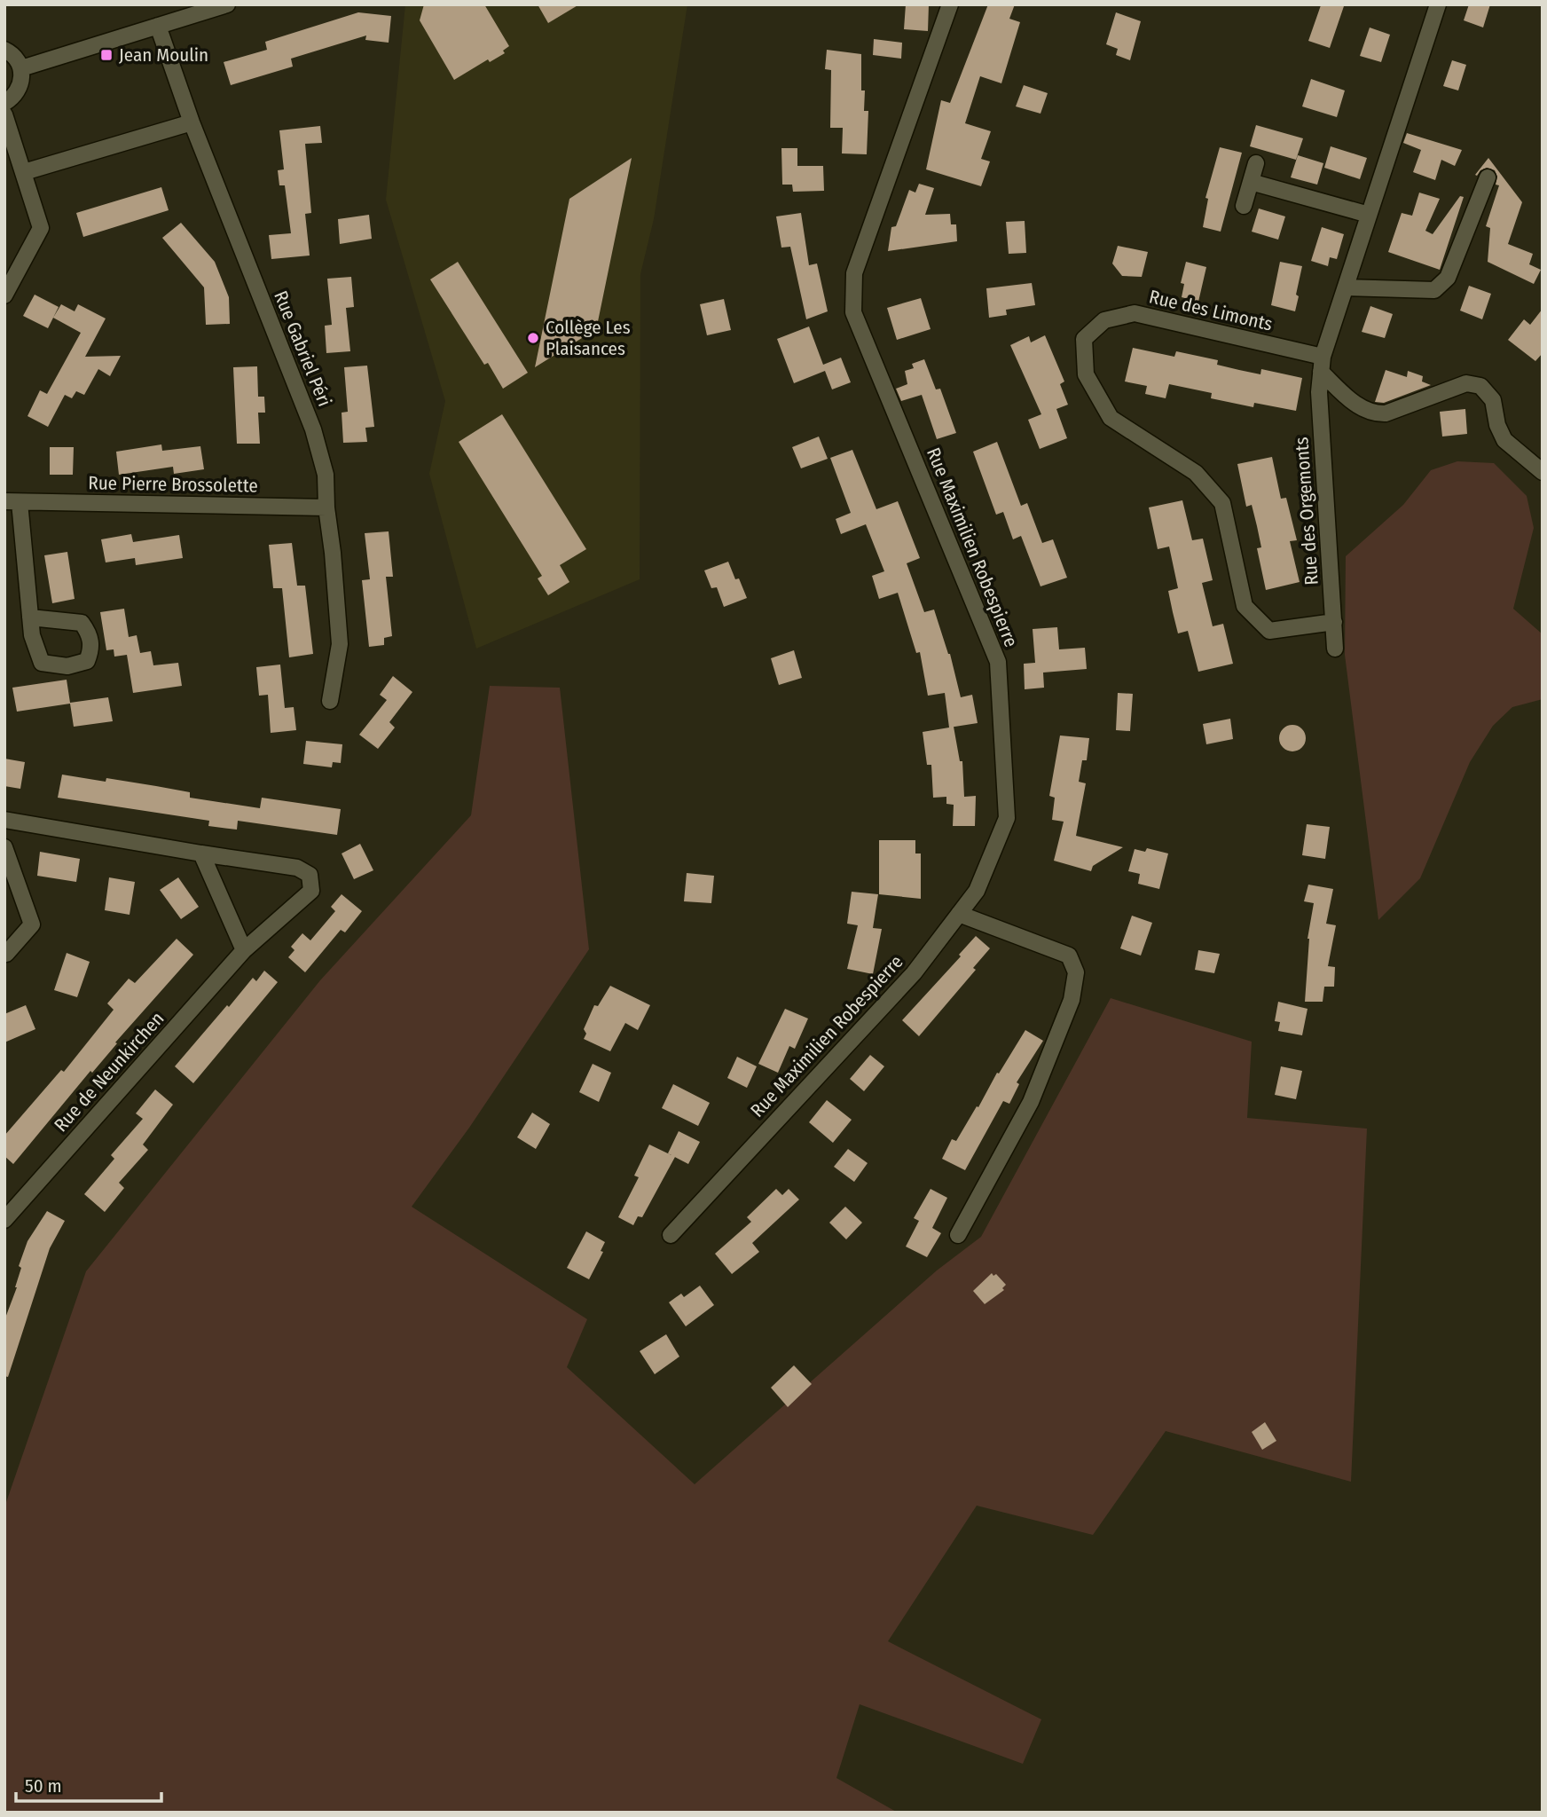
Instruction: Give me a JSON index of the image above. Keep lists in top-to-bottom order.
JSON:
{
  "streets": {
    "street": [
      "Rue des Limonts",
      "Rue Gabriel Péri",
      "Rue Pierre Brossolette",
      "Rue des Orgemonts",
      "Rue Maximilien Robespierre",
      "Rue de Neunkirchen"
    ]
  },
  "crossings": [
    ["Rue des Limonts", "Rue des Orgemonts"],
    ["Rue Gabriel Péri", "Rue Pierre Brossolette"]
  ],
  "places": {
    "transit": ["Jean Moulin"],
    "other": ["Collège Les Plaisances"]
  },
  "scale_bar": "50 m"
}
